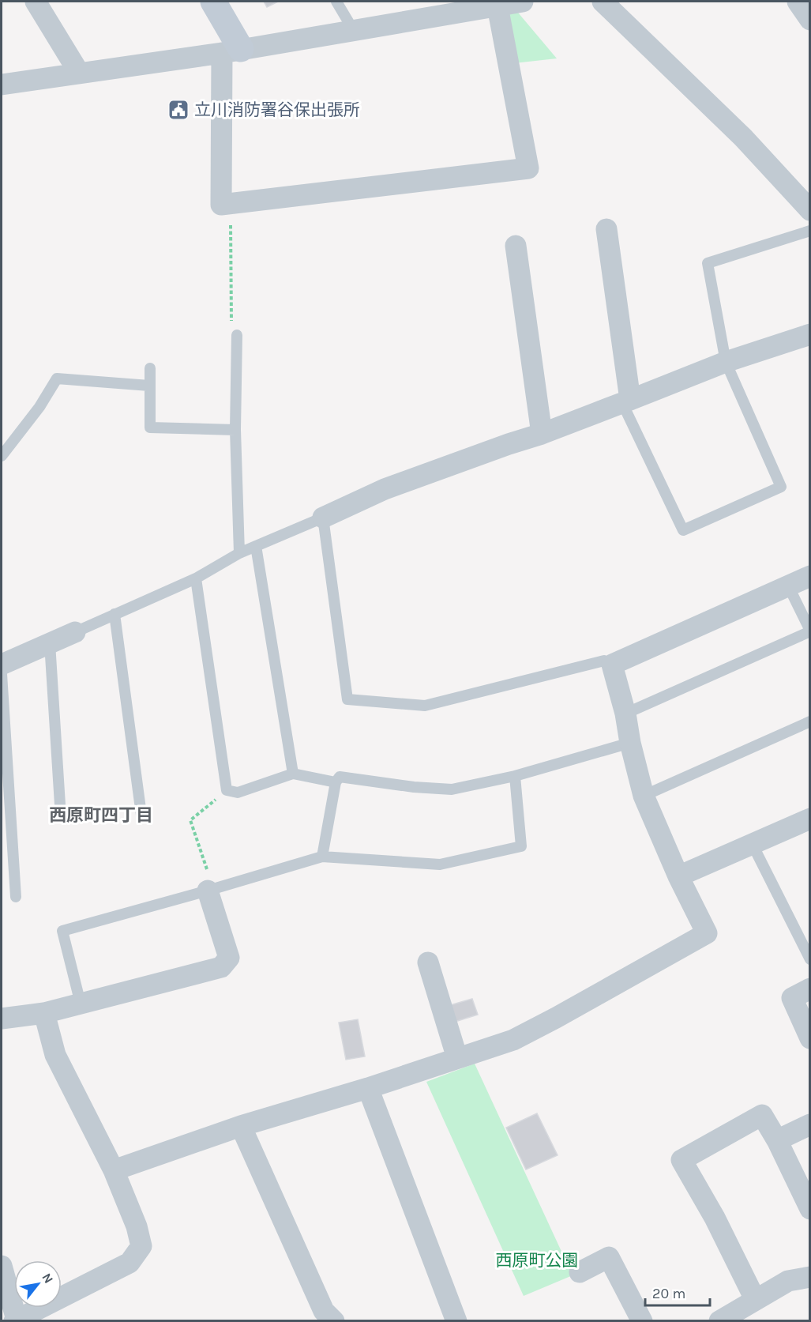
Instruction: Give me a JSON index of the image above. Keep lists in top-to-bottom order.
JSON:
{
  "districts": ["西原町四丁目"],
  "parks": ["西原町公園"],
  "places": {
    "public building": ["立川消防署谷保出張所"]
  },
  "scale_bar": "20 m",
  "north": "top right"
}
